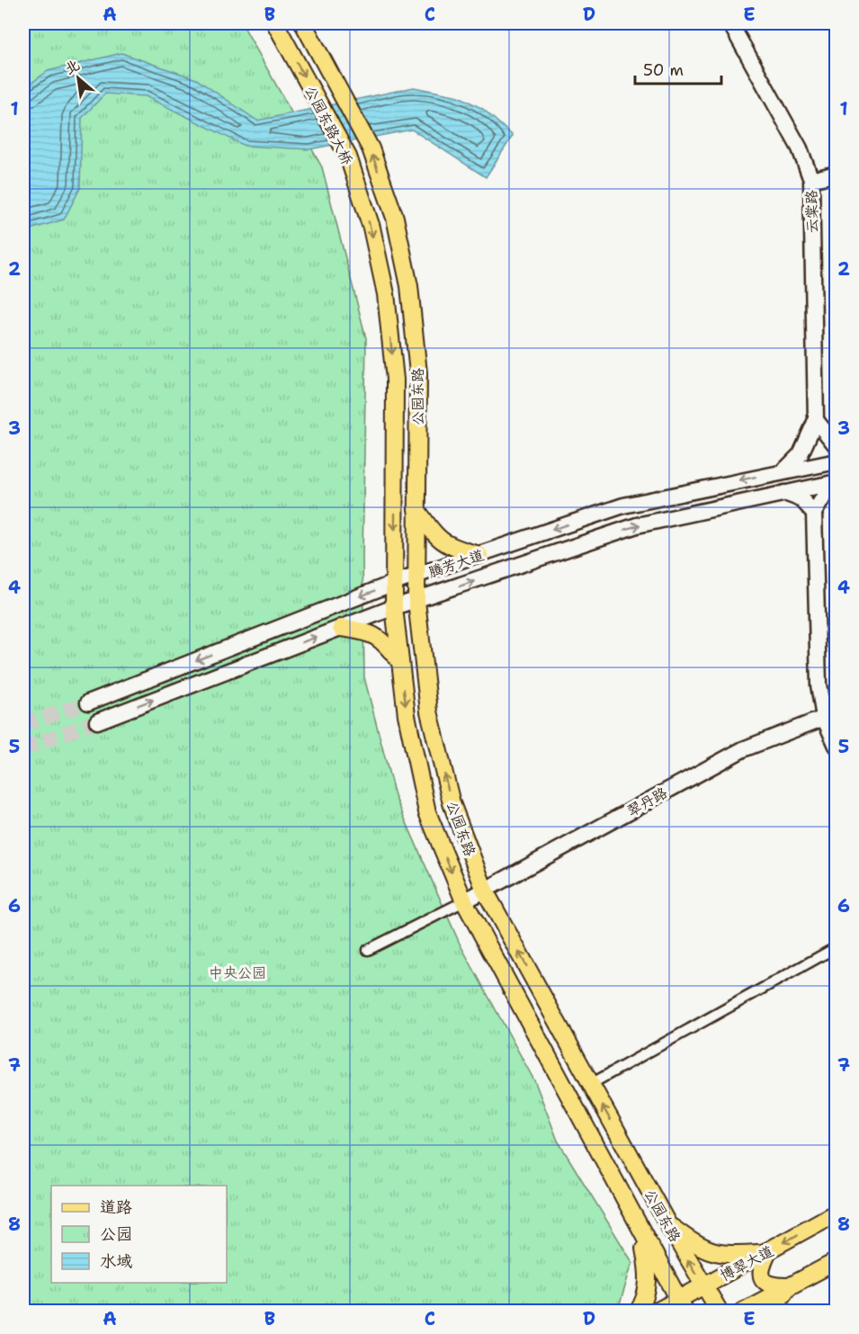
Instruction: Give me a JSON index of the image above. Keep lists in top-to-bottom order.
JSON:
{
  "streets": {
    "main road": [
      "公园东路大桥",
      "云棠路",
      "公园东路",
      "腾芳大道",
      "翠丹路",
      "博翠大道"
    ]
  },
  "crossings": [
    ["公园东路大桥", "公园东路"],
    ["公园东路", "腾芳大道"],
    ["公园东路", "翠丹路"],
    ["公园东路", "博翠大道"]
  ],
  "parks": ["中央公园"],
  "legend": ["道路", "公园", "水域"],
  "scale_bar": "50 m",
  "north": "top left",
  "grid": {
    "columns": [
      "A",
      "B",
      "C",
      "D",
      "E"
    ],
    "rows": [
      "1",
      "2",
      "3",
      "4",
      "5",
      "6",
      "7",
      "8"
    ]
  }
}
